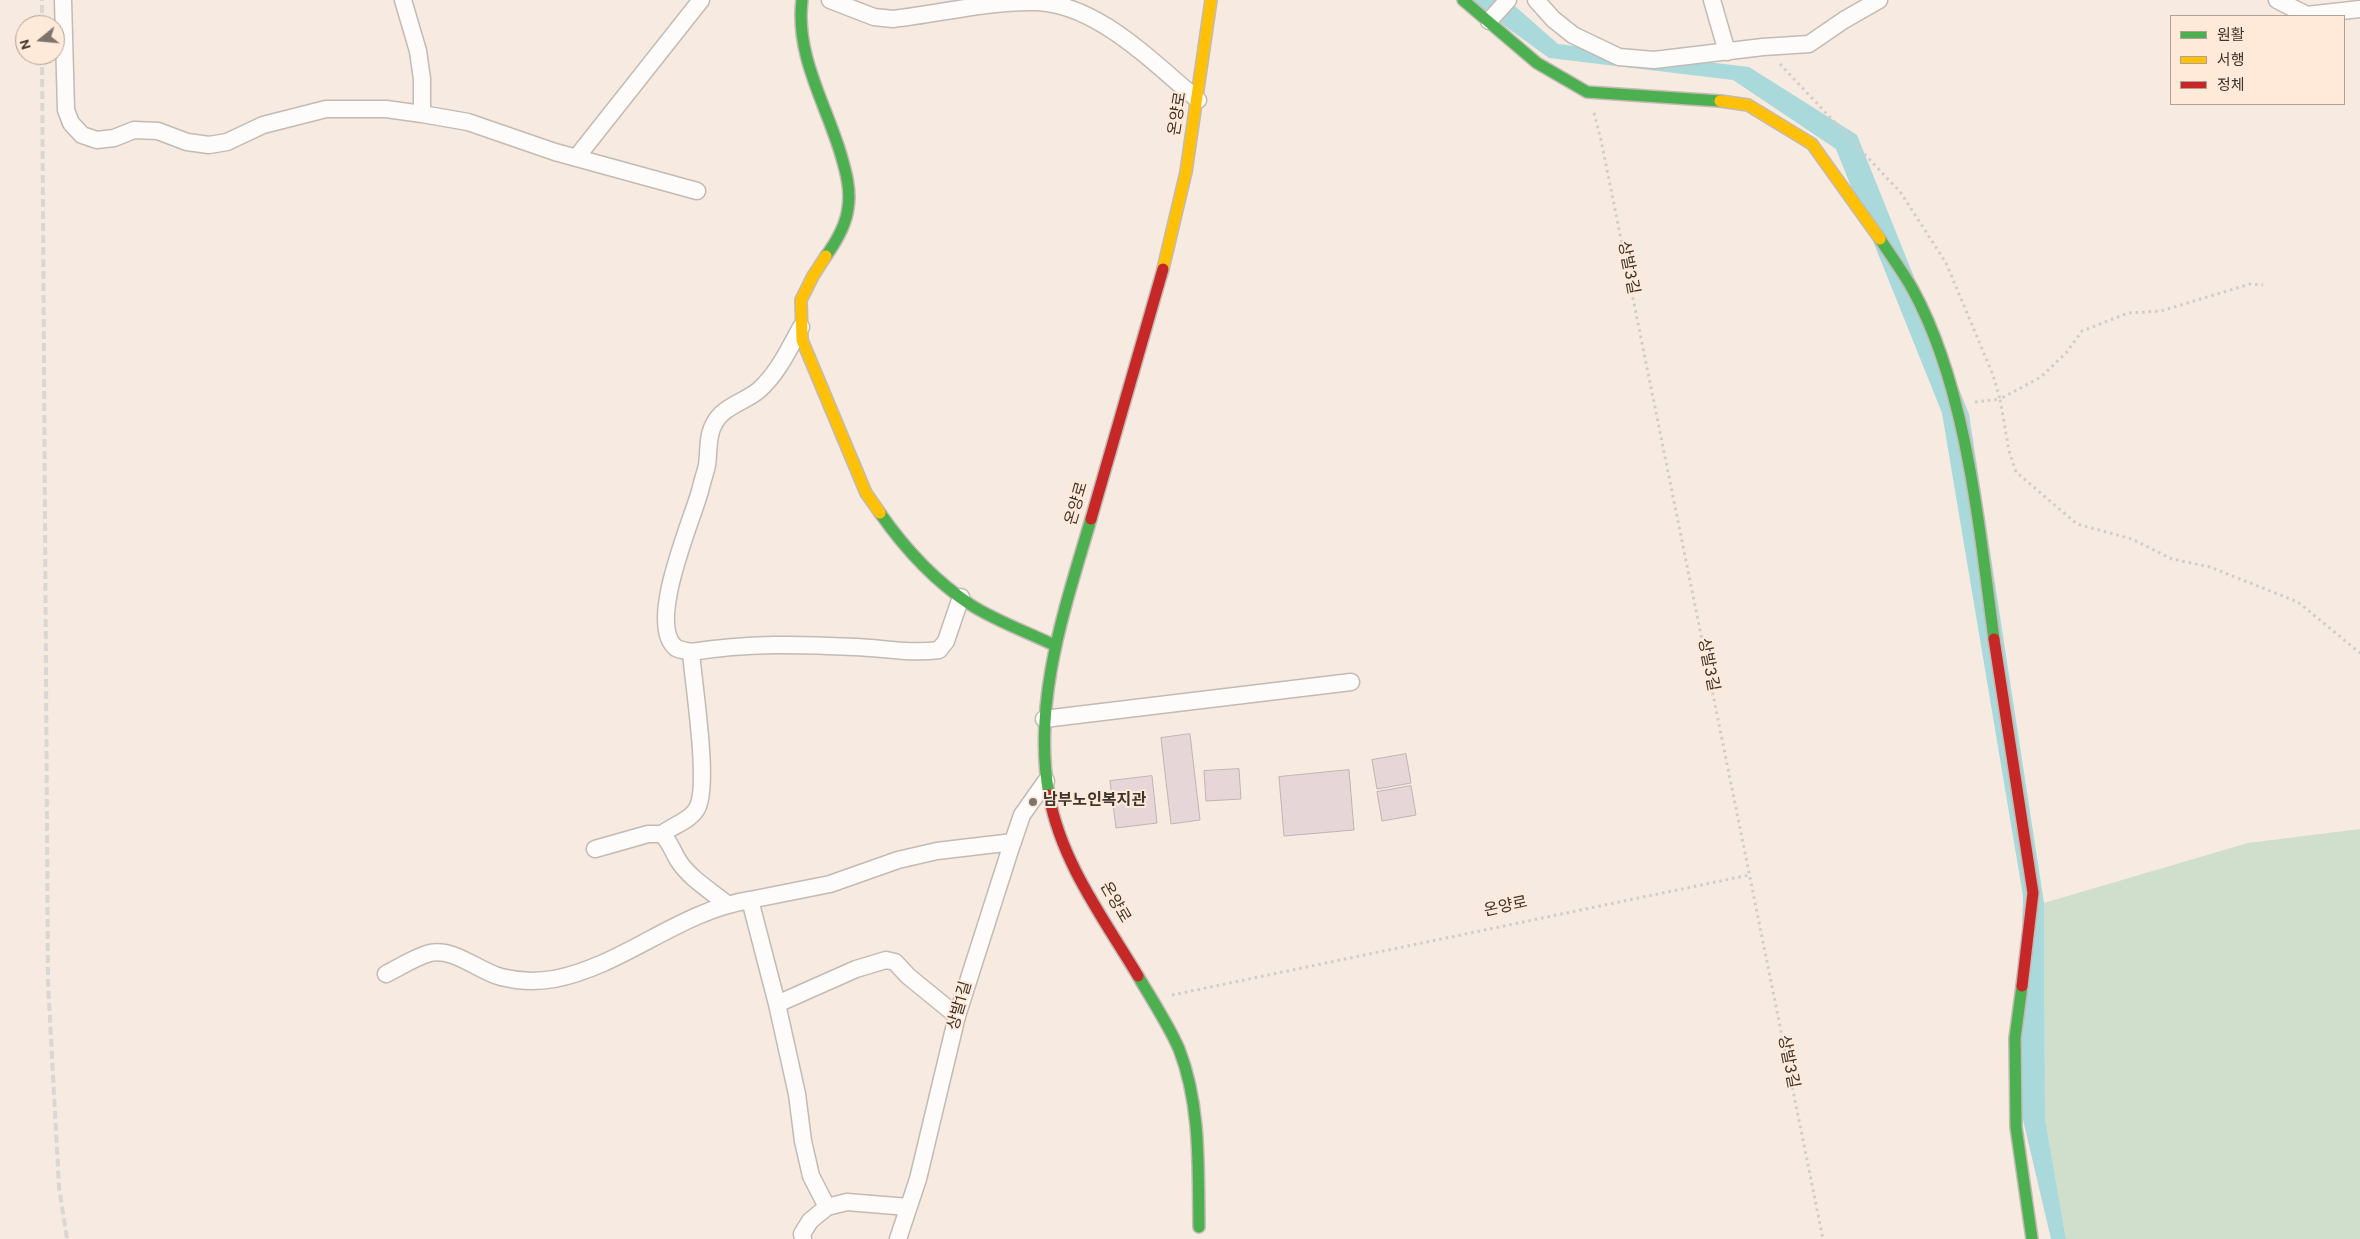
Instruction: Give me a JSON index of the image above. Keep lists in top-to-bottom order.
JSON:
{
  "streets": {
    "street": ["온양로", "상발1길"],
    "path": ["상발3길"]
  },
  "crossings": [
    ["온양로", "상발3길"],
    ["온양로", "상발1길"]
  ],
  "places": ["남부노인복지관"],
  "legend": ["원활", "서행", "정체"],
  "north": "left"
}
